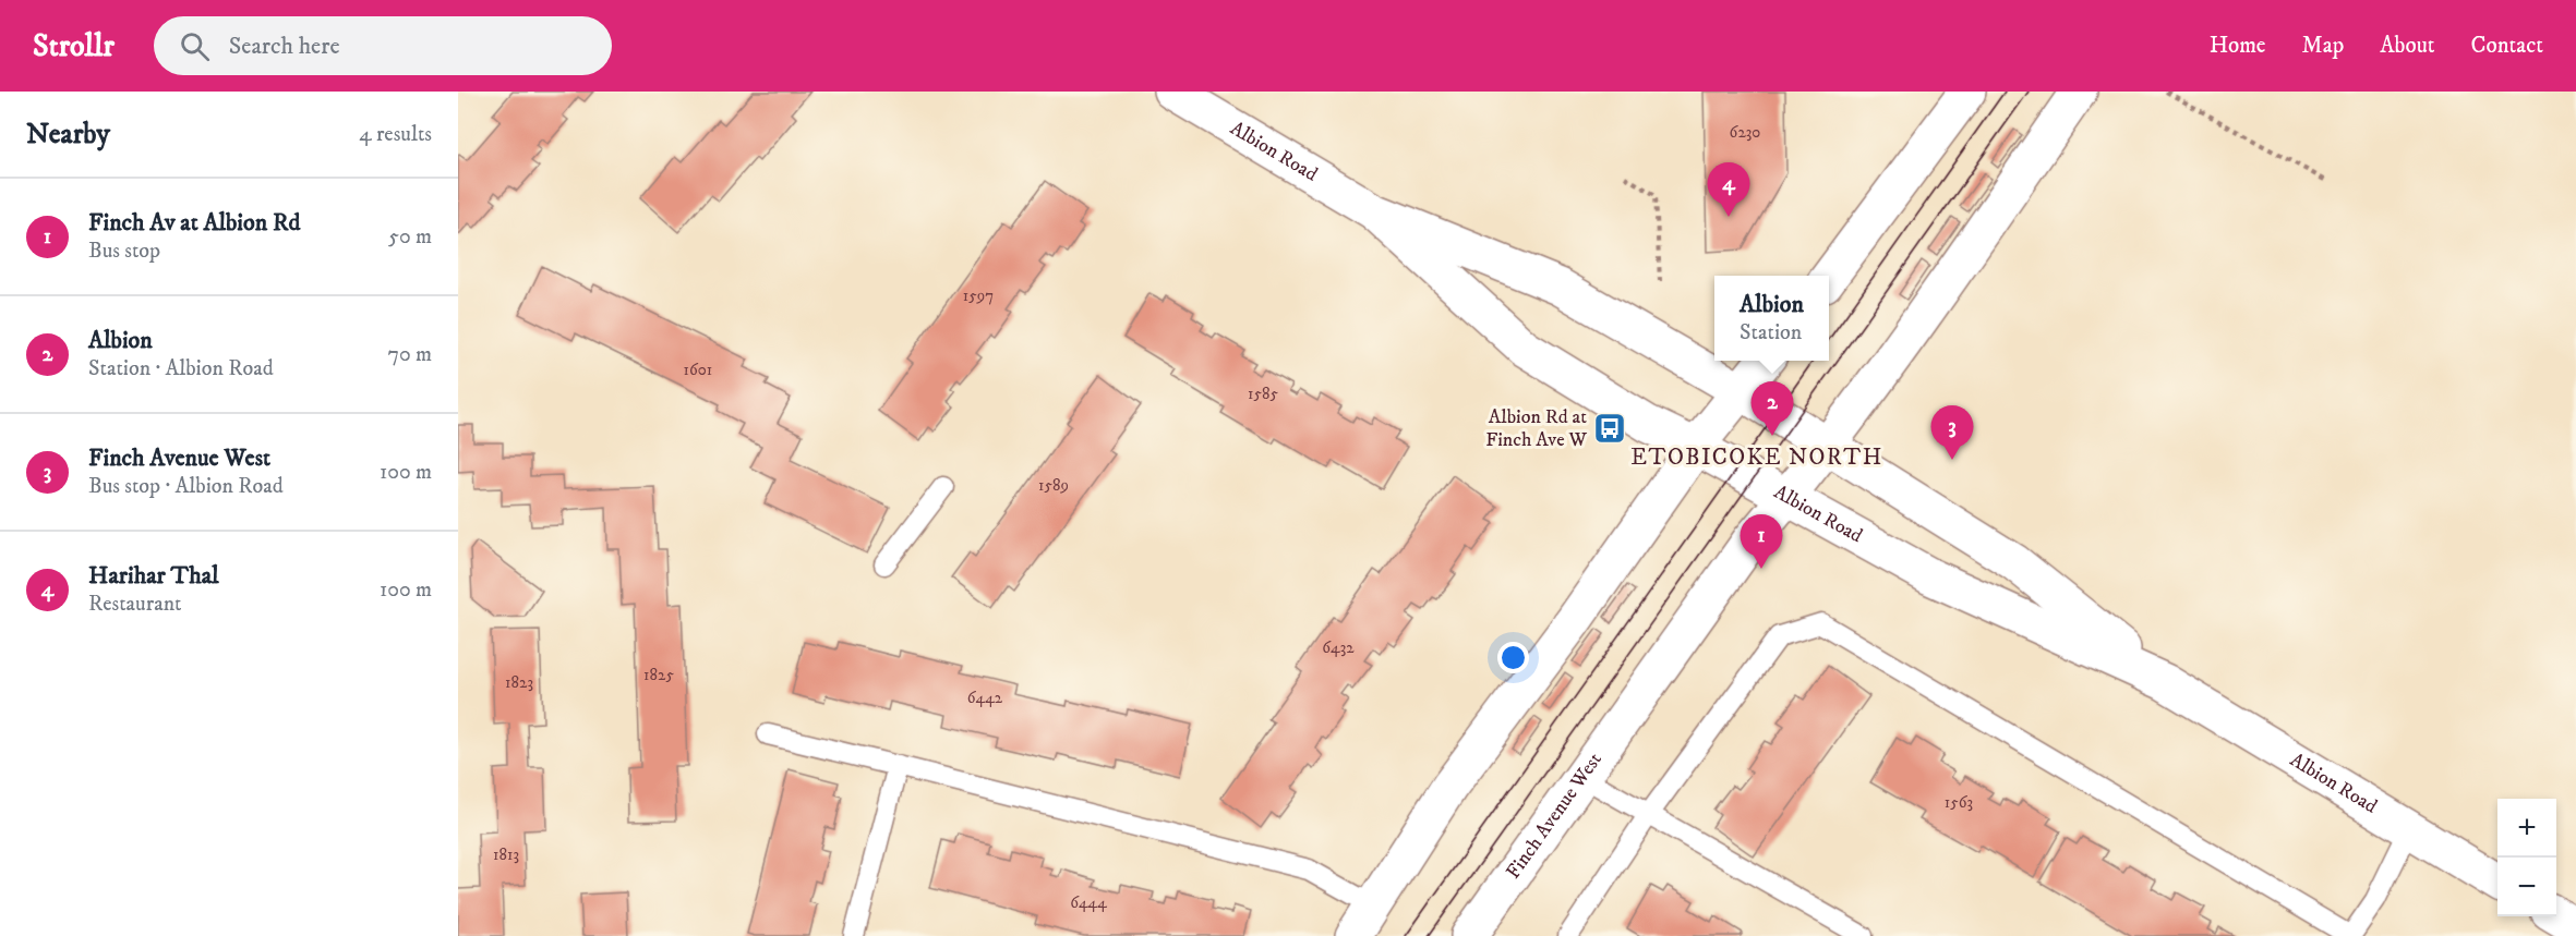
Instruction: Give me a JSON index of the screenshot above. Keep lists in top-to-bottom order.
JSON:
{
  "streets": {
    "main road": ["Albion Road", "Finch Avenue West"]
  },
  "crossings": [
    ["Albion Road", "Finch Avenue West"]
  ],
  "districts": ["ETOBICOKE NORTH"],
  "places": {
    "bus stop": ["Albion Rd at Finch Ave W"]
  },
  "house_numbers": [
    "6230",
    "1597",
    "1601",
    "1585",
    "1589",
    "6432",
    "1825",
    "1823",
    "6442",
    "1563",
    "1813",
    "6444"
  ],
  "page": {
    "header": "Strollr",
    "search": "Search here",
    "nav": [
      "Home",
      "Map",
      "About",
      "Contact"
    ],
    "heading": ["Nearby", "4 results"],
    "pins": [
      "4",
      "2",
      "3",
      "1"
    ],
    "list": [
      {
        "mark": "1",
        "name": "Finch Av at Albion Rd",
        "note": "Bus stop",
        "value": "50 m"
      },
      {
        "mark": "2",
        "name": "Albion",
        "note": "Station · Albion Road",
        "value": "70 m"
      },
      {
        "mark": "3",
        "name": "Finch Avenue West",
        "note": "Bus stop · Albion Road",
        "value": "100 m"
      },
      {
        "mark": "4",
        "name": "Harihar Thal",
        "note": "Restaurant",
        "value": "100 m"
      }
    ],
    "popup": ["Albion", "Station"],
    "map_buttons": ["+", "−"]
  }
}
